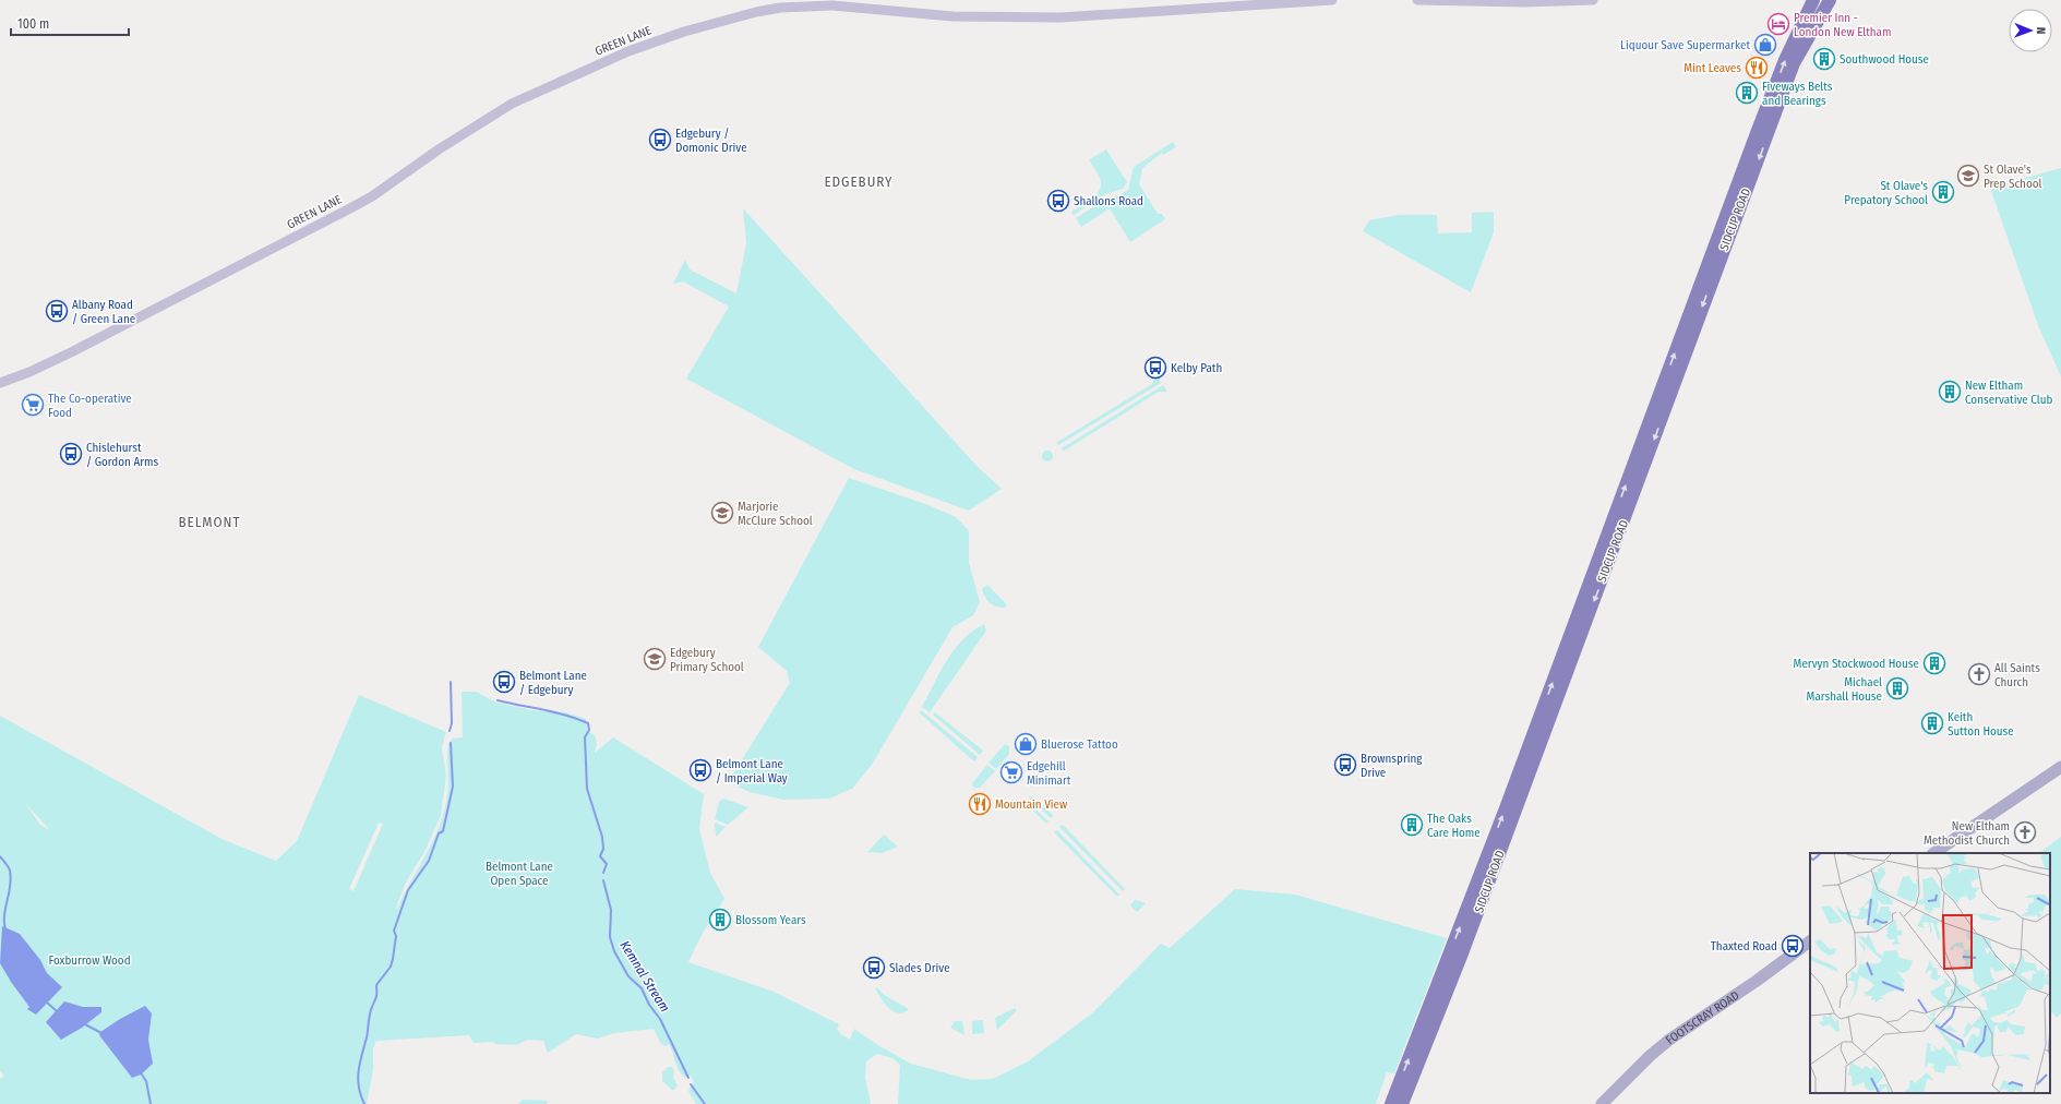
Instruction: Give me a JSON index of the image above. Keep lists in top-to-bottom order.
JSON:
{
  "streets": {
    "highway": ["SIDCUP ROAD"],
    "main road": ["GREEN LANE", "FOOTSCRAY ROAD"]
  },
  "districts": ["EDGEBURY", "BELMONT"],
  "water": ["Kemnal Stream"],
  "parks": ["Belmont Lane Open Space", "Foxburrow Wood"],
  "places": {
    "hotel": ["Premier Inn - London New Eltham"],
    "shop": ["Liquour Save Supermarket", "Bluerose Tattoo"],
    "building": [
      "Southwood House",
      "Fiveways Belts and Bearings",
      "St Olave's Prepatory School",
      "New Eltham Conservative Club",
      "Mervyn Stockwood House",
      "Michael Marshall House",
      "Keith Sutton House",
      "The Oaks Care Home",
      "Blossom Years"
    ],
    "restaurant": ["Mint Leaves", "Mountain View"],
    "bus stop": [
      "Edgebury / Domonic Drive",
      "Shallons Road",
      "Albany Road / Green Lane",
      "Kelby Path",
      "Chislehurst / Gordon Arms",
      "Belmont Lane / Edgebury",
      "Brownspring Drive",
      "Belmont Lane / Imperial Way",
      "Thaxted Road",
      "Slades Drive"
    ],
    "school or university": ["St Olave's Prep School", "Marjorie McClure School", "Edgebury Primary School"],
    "supermarket": ["The Co-operative Food", "Edgehill Minimart"],
    "church": ["All Saints Church", "New Eltham Methodist Church"]
  },
  "scale_bar": "100 m",
  "north": "right"
}
